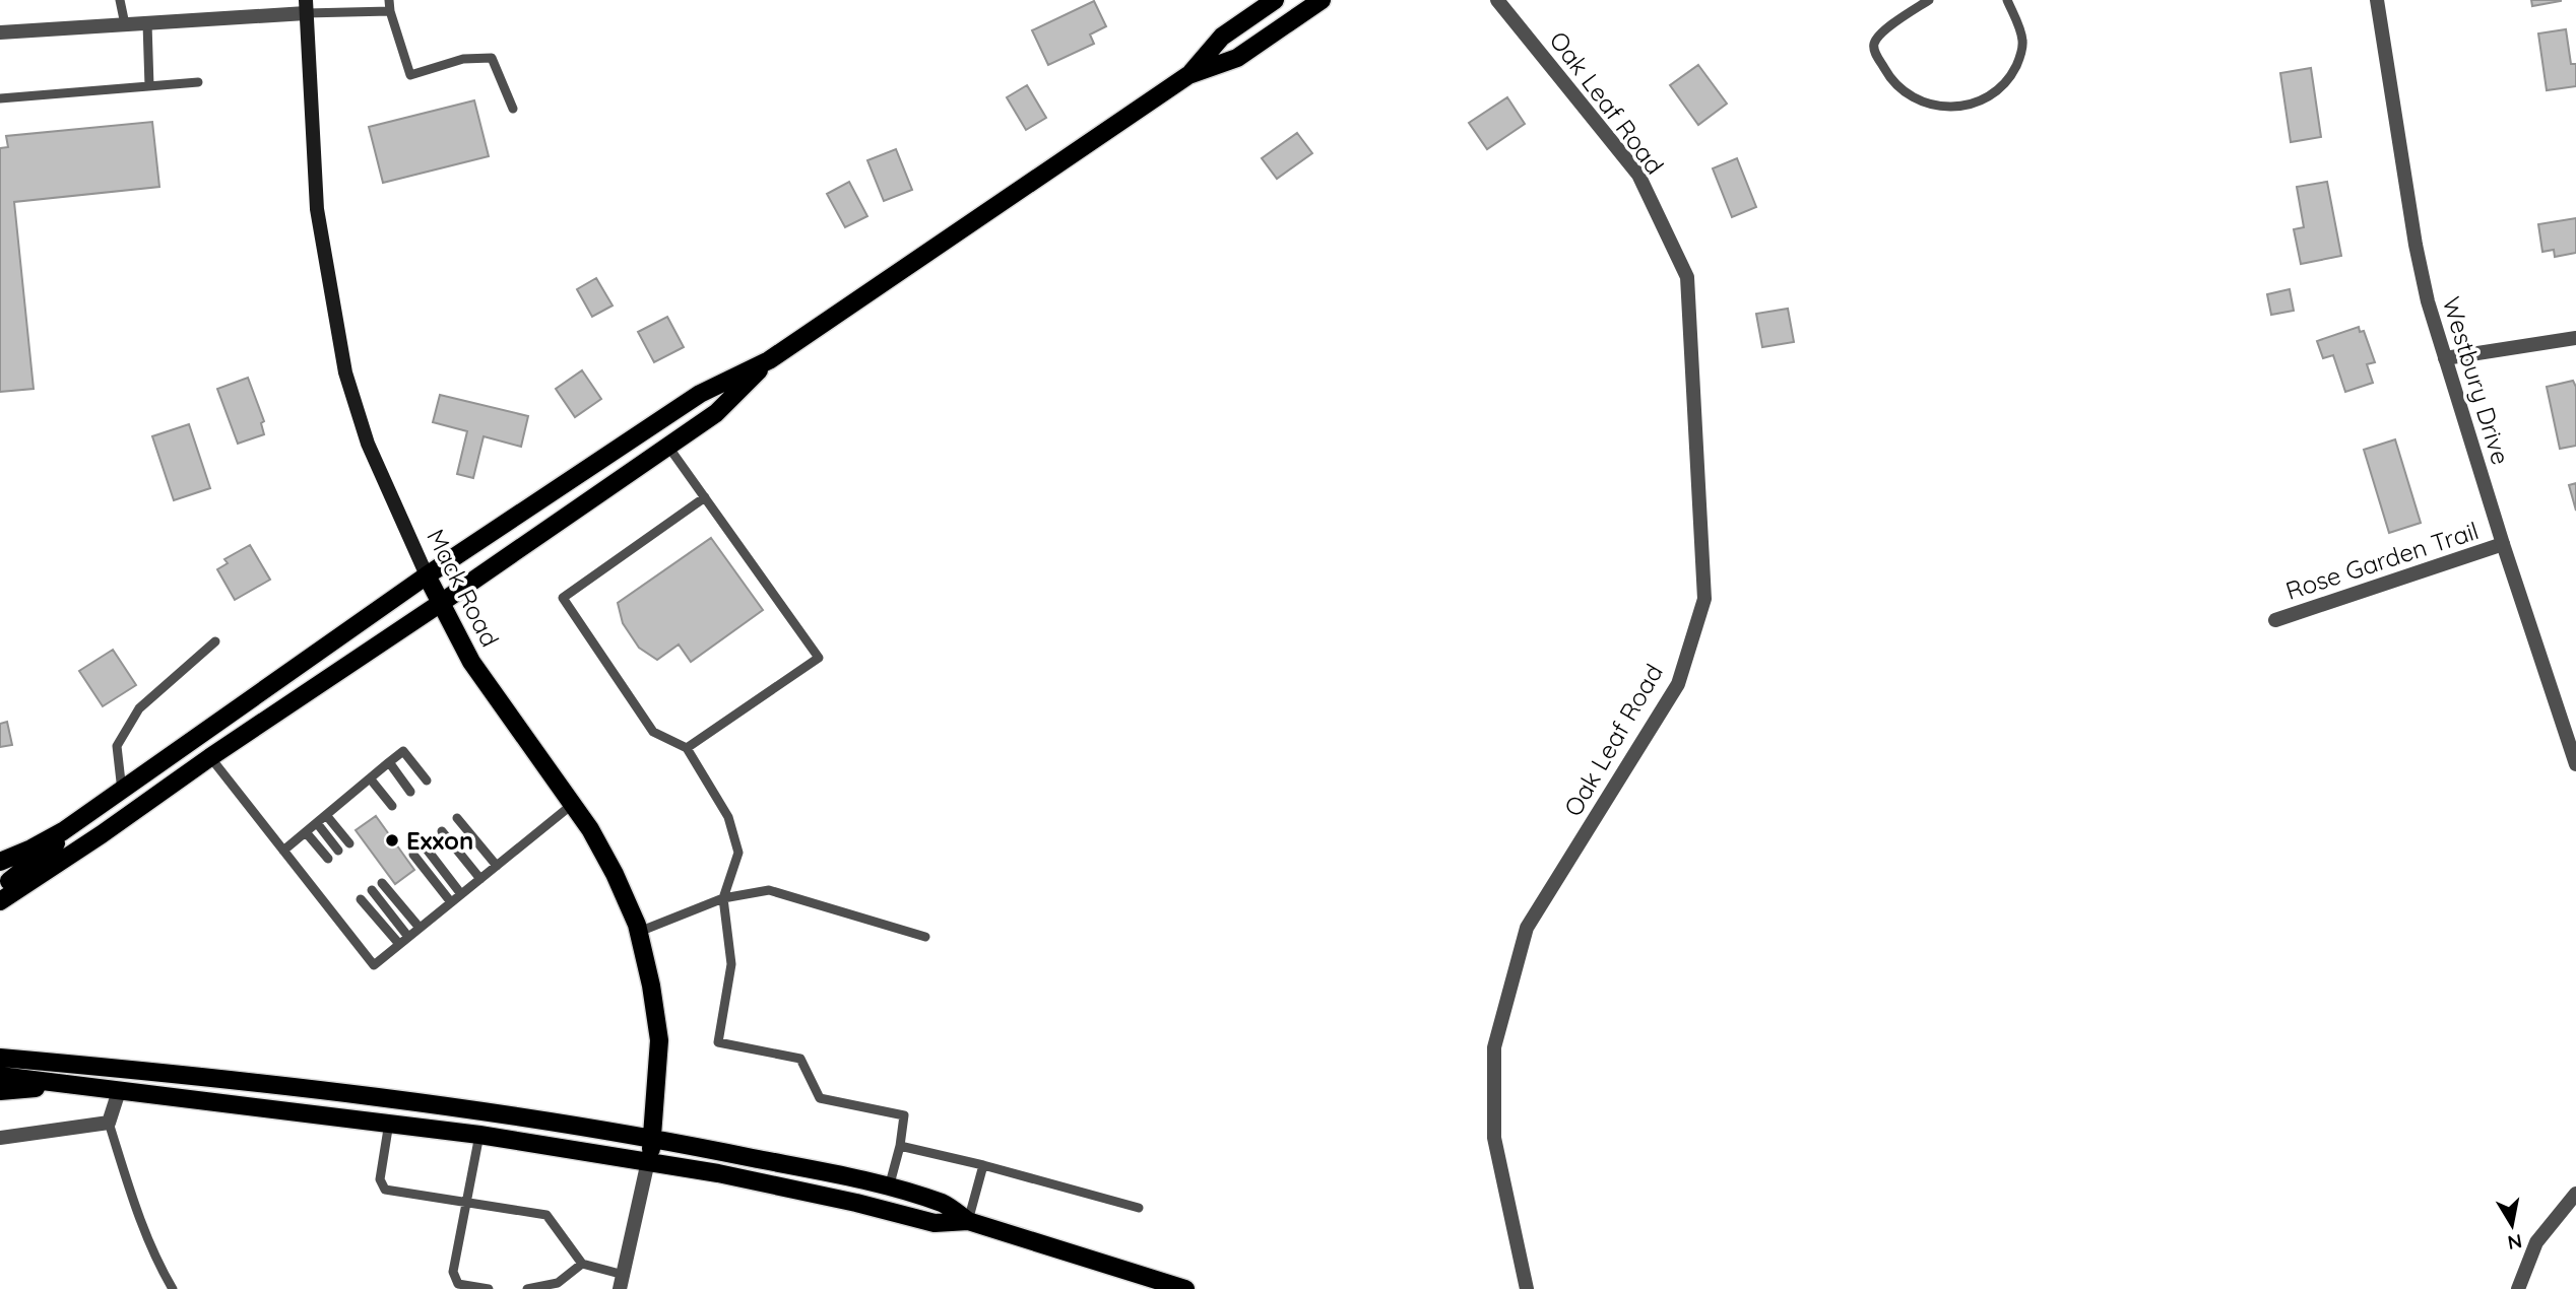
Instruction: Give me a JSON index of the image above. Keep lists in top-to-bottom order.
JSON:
{
  "streets": {
    "main road": ["Mack Road"],
    "street": ["Oak Leaf Road", "Westbury Drive", "Rose Garden Trail"]
  },
  "crossings": [
    ["Westbury Drive", "Rose Garden Trail"]
  ],
  "places": ["Exxon"],
  "north": "bottom"
}
